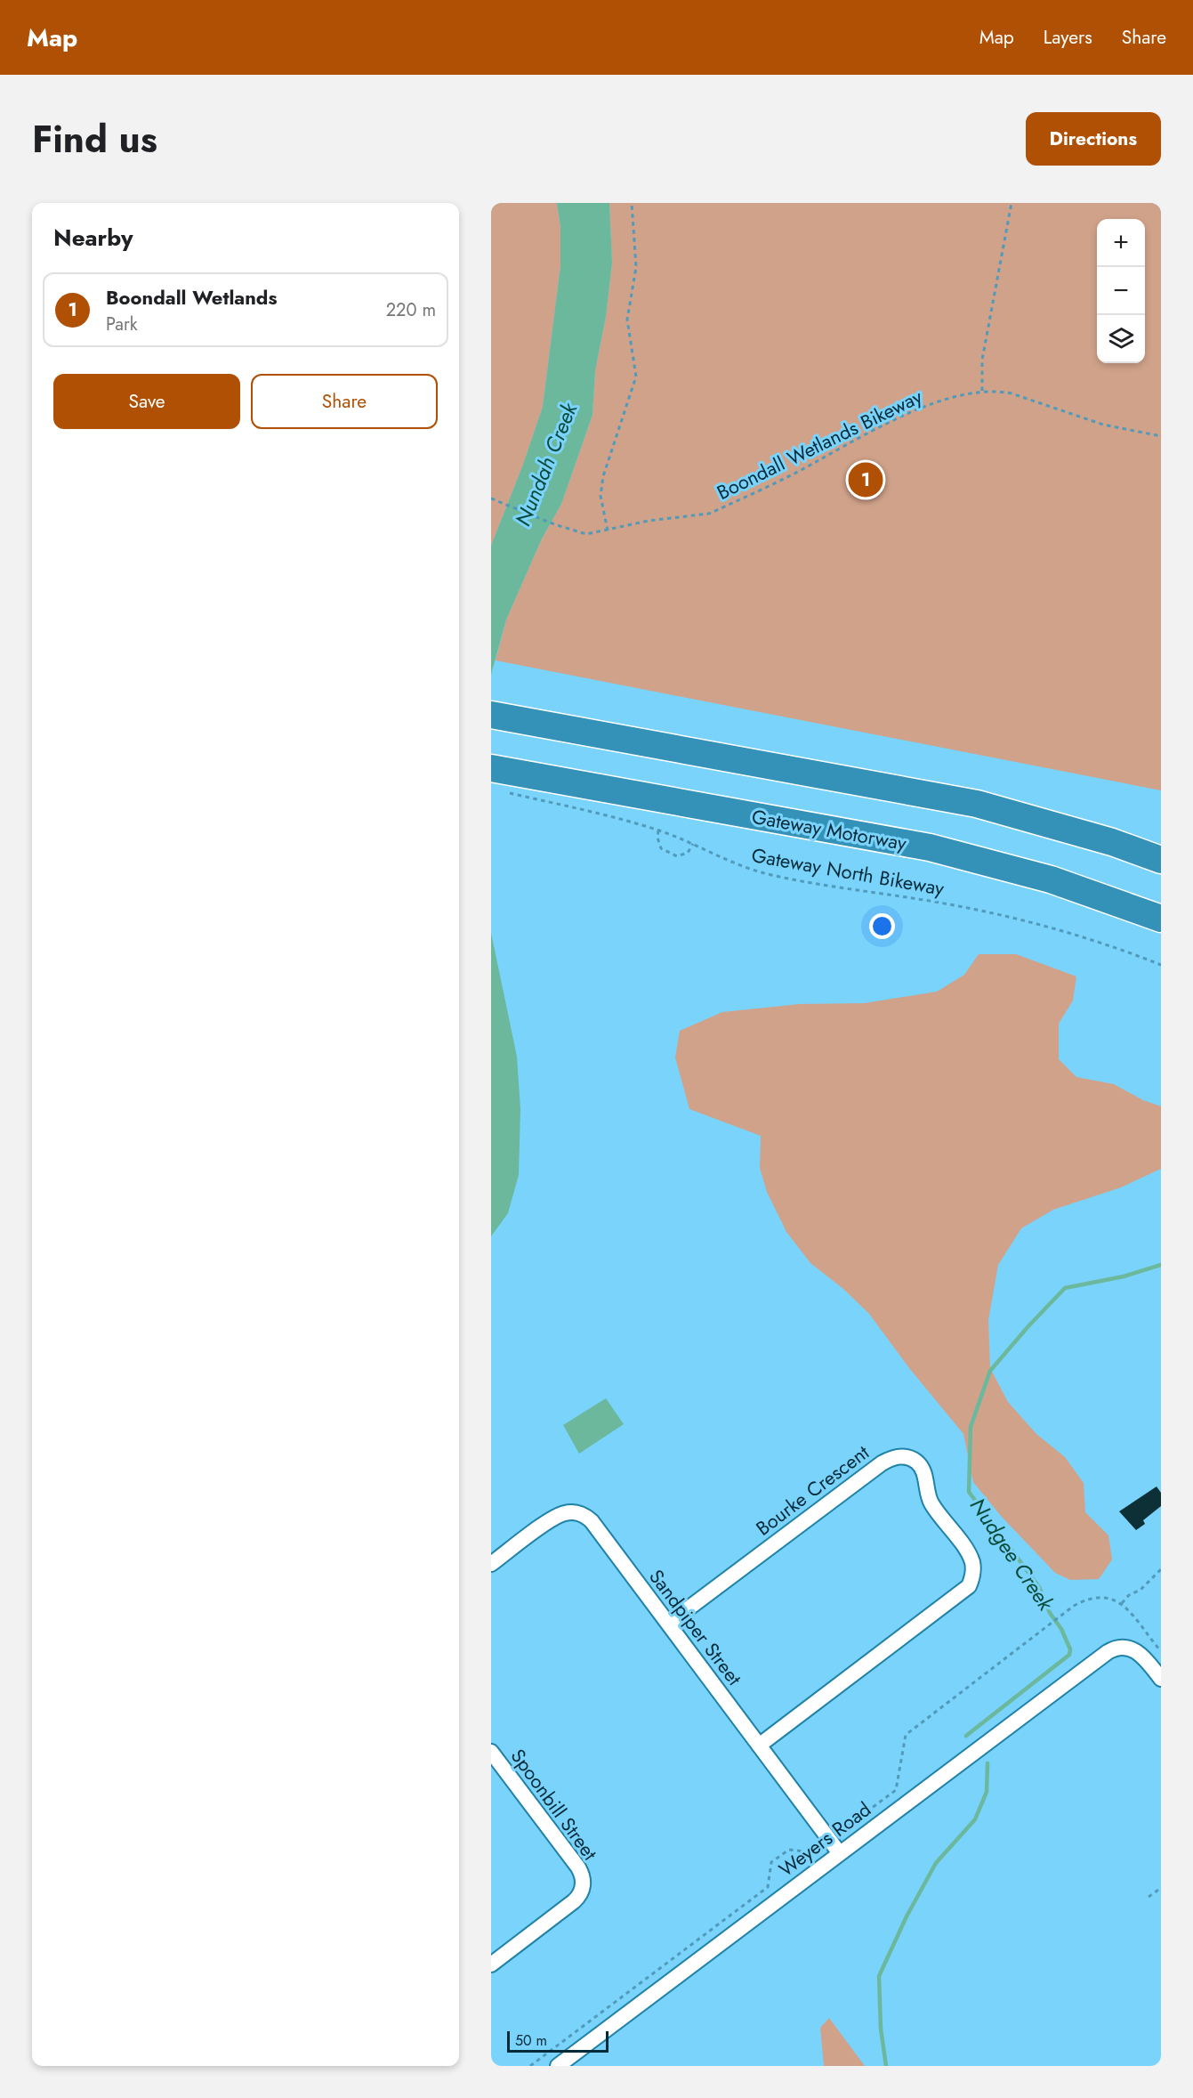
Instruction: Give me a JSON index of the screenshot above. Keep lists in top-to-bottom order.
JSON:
{
  "streets": {
    "highway": ["Gateway Motorway"],
    "street": [
      "Bourke Crescent",
      "Sandpiper Street",
      "Spoonbill Street",
      "Weyers Road"
    ],
    "path": ["Boondall Wetlands Bikeway", "Gateway North Bikeway"]
  },
  "crossings": [
    ["Gateway Motorway", "Gateway North Bikeway"],
    ["Bourke Crescent", "Sandpiper Street"],
    ["Sandpiper Street", "Weyers Road"]
  ],
  "water": ["Nundah Creek", "Nudgee Creek"],
  "scale_bar": "50 m",
  "page": {
    "header": "Map",
    "nav": ["Map", "Layers", "Share"],
    "title": "Find us",
    "buttons": [
      "Directions",
      ["Save", "Share"]
    ],
    "heading": "Nearby",
    "map_buttons": ["+", "−"],
    "list": [
      {
        "mark": "1",
        "name": "Boondall Wetlands",
        "note": "Park",
        "value": "220 m"
      }
    ],
    "pins": "1",
    "scale": "50 m"
  }
}
